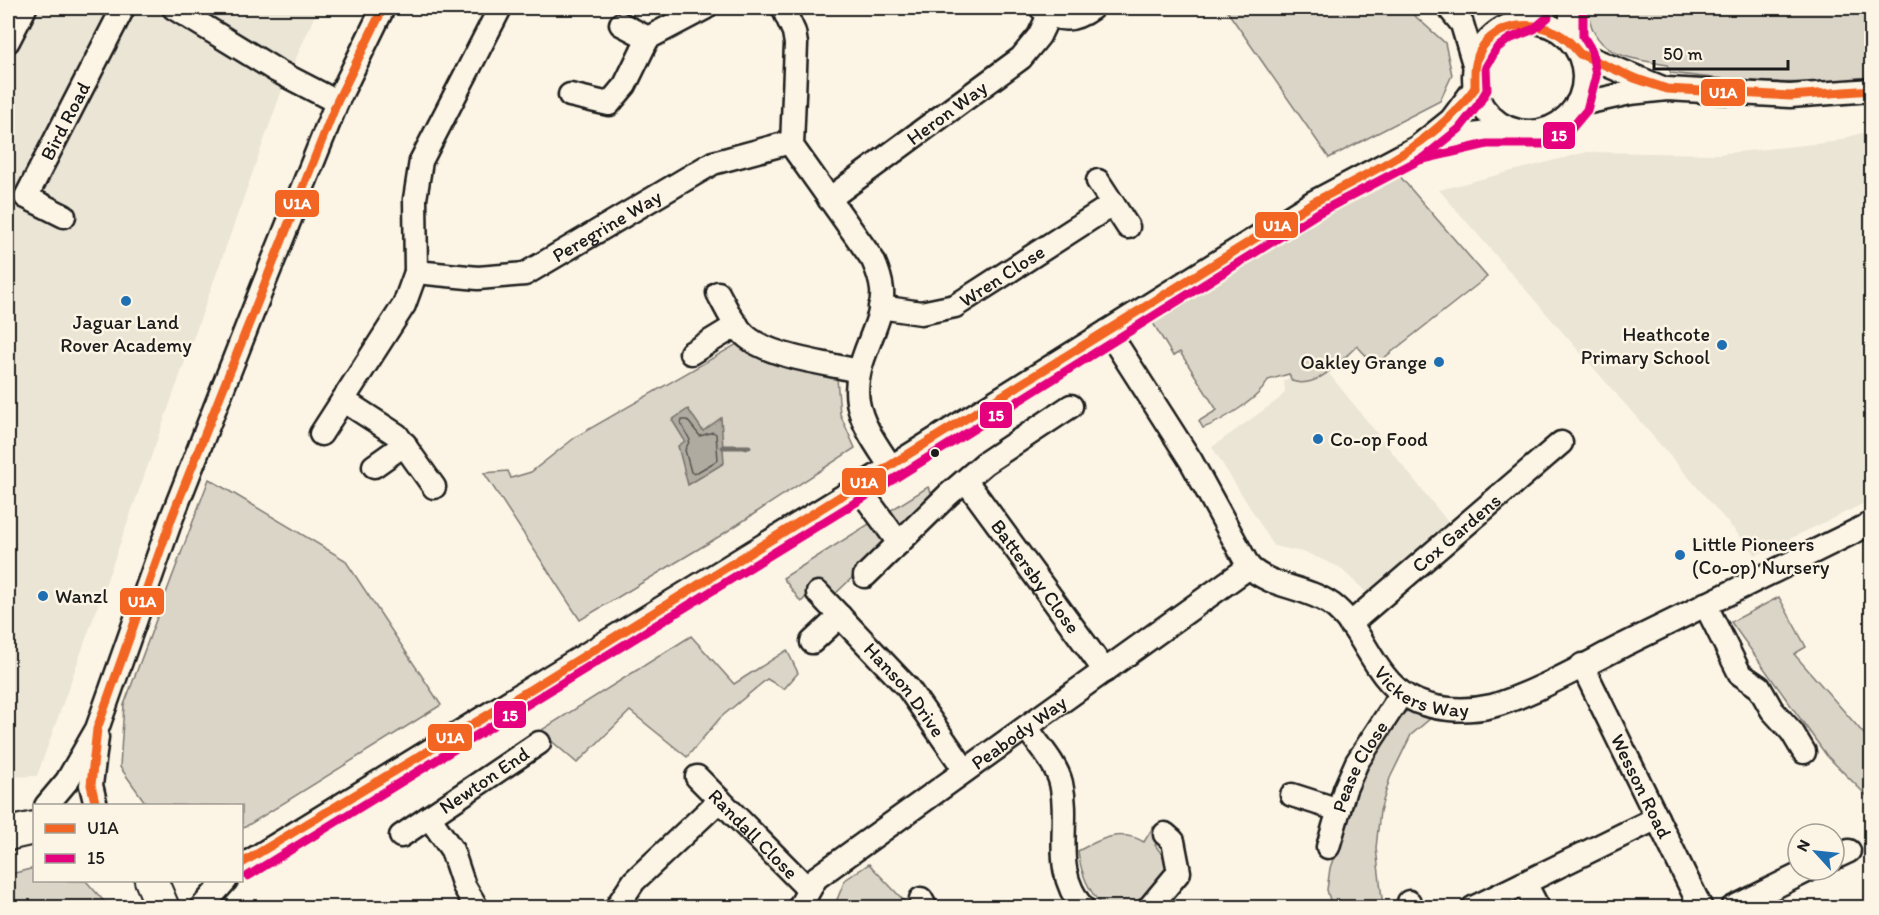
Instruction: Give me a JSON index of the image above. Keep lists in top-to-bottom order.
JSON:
{
  "streets": {
    "street": [
      "Heron Way",
      "Bird Road",
      "Peregrine Way",
      "Wren Close",
      "Cox Gardens",
      "Battersby Close",
      "Vickers Way",
      "Hanson Drive",
      "Peabody Way",
      "Pease Close",
      "Newton End",
      "Wesson Road",
      "Randall Close"
    ]
  },
  "crossings": [
    ["Cox Gardens", "Vickers Way"],
    ["Battersby Close", "Peabody Way"],
    ["Vickers Way", "Peabody Way"],
    ["Vickers Way", "Pease Close"],
    ["Vickers Way", "Wesson Road"],
    ["Hanson Drive", "Peabody Way"],
    ["Peabody Way", "Randall Close"]
  ],
  "places": [
    "Jaguar Land Rover Academy",
    "Heathcote Primary School",
    "Oakley Grange",
    "Co-op Food",
    "Little Pioneers (Co-op) Nursery",
    "Wanzl"
  ],
  "lines": ["transit line U1A", "transit line 15"],
  "legend": ["U1A", "15"],
  "scale_bar": "50 m",
  "north": "top left"
}
